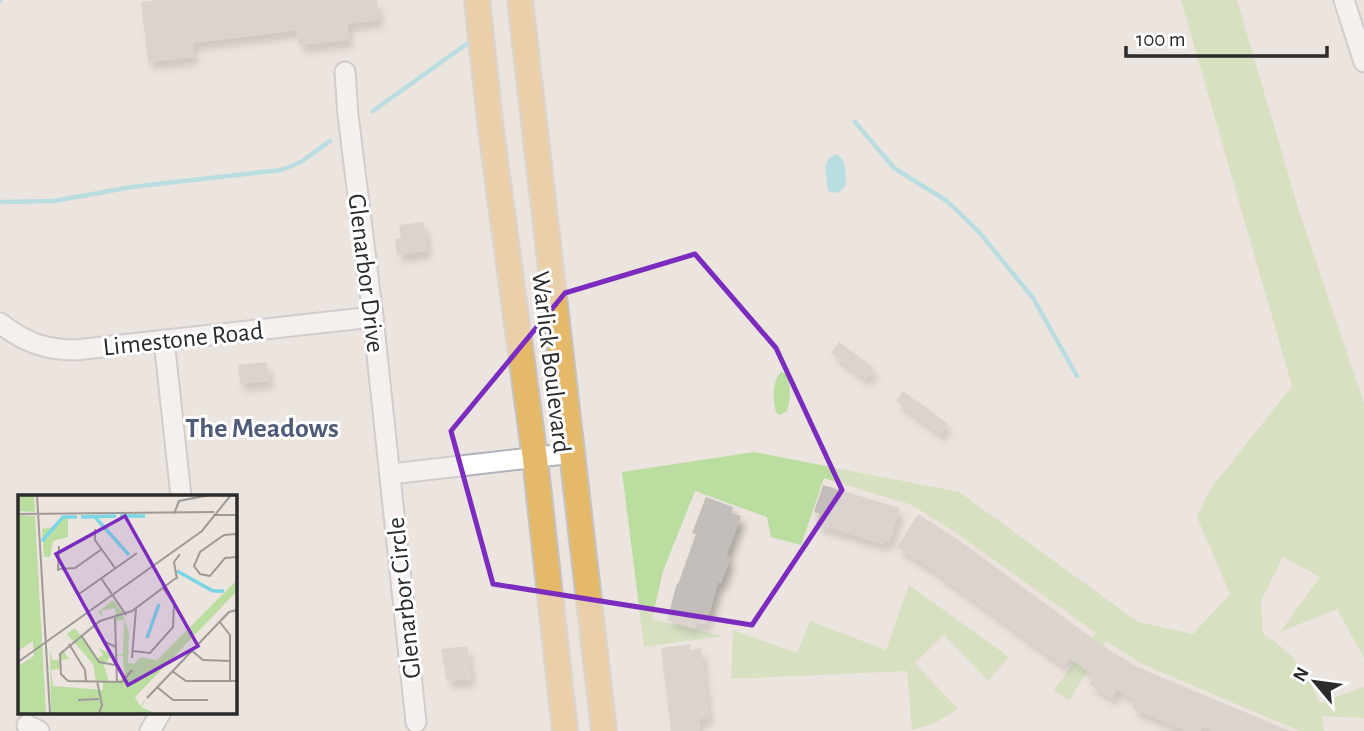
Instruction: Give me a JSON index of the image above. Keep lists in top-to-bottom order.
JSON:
{
  "streets": {
    "main road": ["Warlick Boulevard"],
    "street": ["Glenarbor Drive", "Limestone Road", "Glenarbor Circle"]
  },
  "crossings": [
    ["Glenarbor Drive", "Limestone Road"],
    ["Glenarbor Drive", "Glenarbor Circle"]
  ],
  "districts": ["The Meadows"],
  "scale_bar": "100 m",
  "north": "top left"
}
